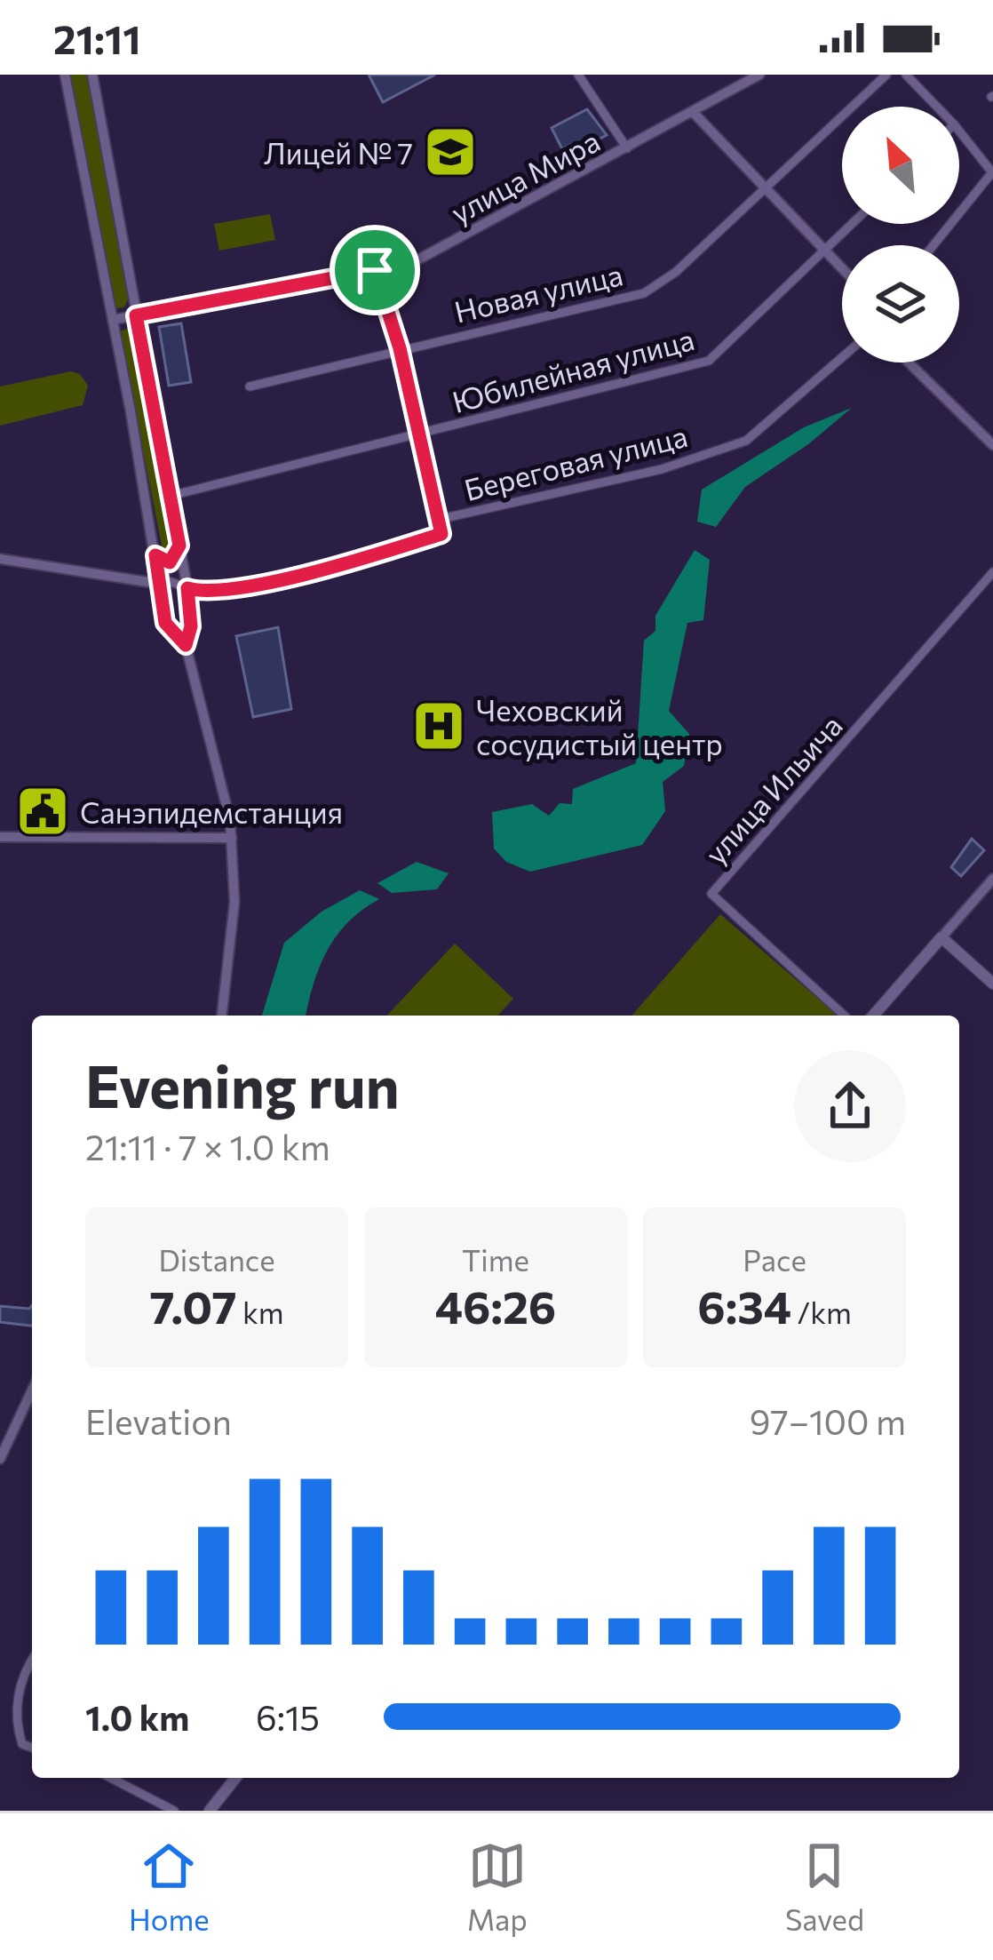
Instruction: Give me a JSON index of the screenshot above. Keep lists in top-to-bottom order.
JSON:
{
  "streets": {
    "street": [
      "улица Мира",
      "Новая улица",
      "Юбилейная улица",
      "Береговая улица",
      "улица Ильича"
    ]
  },
  "places": {
    "school or university": ["Лицей № 7"],
    "hospital": ["Чеховский сосудистый центр"],
    "public building": ["Санэпидемстанция"]
  },
  "north": "top left",
  "page": {
    "status": "21:11",
    "heading": ["Evening run", "21:11 · 7 × 1.0 km"],
    "stats": [
      ["Distance", "7.07 km"],
      ["Time", "46:26"],
      ["Pace", "6:34 /km"]
    ],
    "chart": ["Elevation", "97–100 m"],
    "list": [
      {
        "name": "1.0 km",
        "note": "6:15"
      }
    ],
    "tabs": ["Home", "Map", "Saved"]
  }
}
